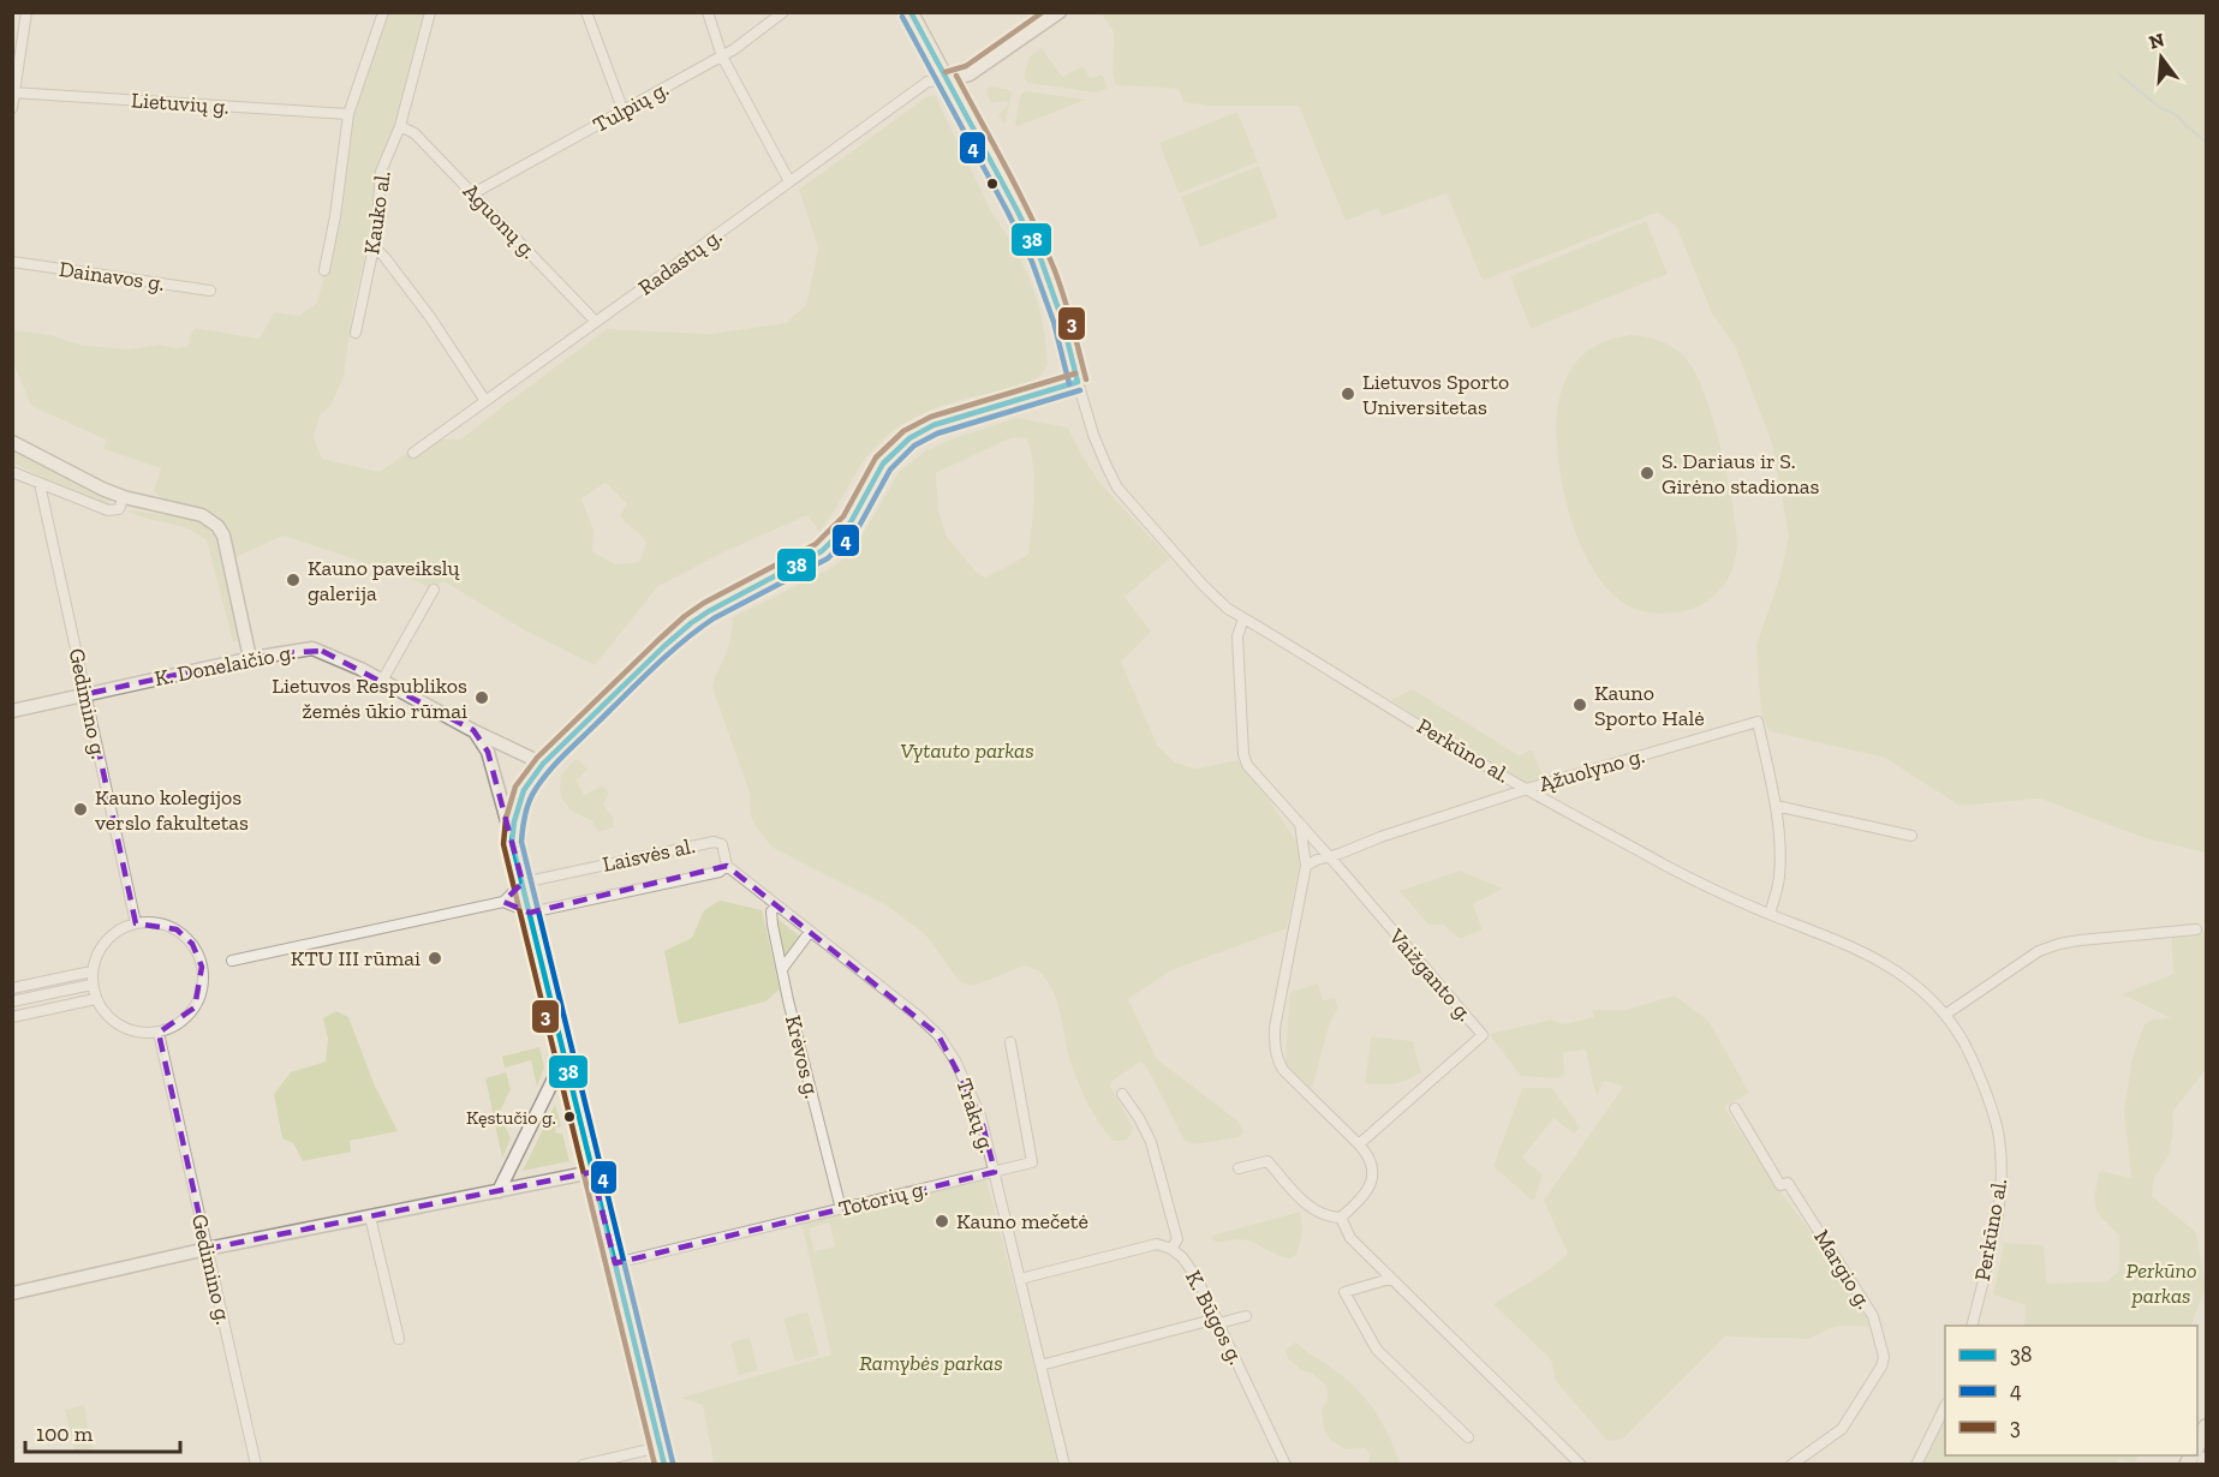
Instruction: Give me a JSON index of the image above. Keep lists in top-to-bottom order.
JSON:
{
  "streets": {
    "street": [
      "Lietuvių g.",
      "Tulpių g.",
      "Kauko al.",
      "Aguonų g.",
      "Radastų g.",
      "Dainavos g.",
      "K. Donelaičio g.",
      "Gedimino g.",
      "Perkūno al.",
      "Ąžuolyno g.",
      "Laisvės al.",
      "Vaižganto g.",
      "Krėvos g.",
      "Trakų g.",
      "Totorių g.",
      "Margio g.",
      "K. Būgos g."
    ]
  },
  "crossings": [
    ["Tulpių g.", "Aguonų g."],
    ["Kauko al.", "Aguonų g."],
    ["Aguonų g.", "Radastų g."],
    ["K. Donelaičio g.", "Gedimino g."],
    ["Perkūno al.", "Ąžuolyno g."],
    ["Perkūno al.", "Vaižganto g."],
    ["Ąžuolyno g.", "Vaižganto g."],
    ["Laisvės al.", "Trakų g."],
    ["Krėvos g.", "Trakų g."],
    ["Krėvos g.", "Totorių g."],
    ["Trakų g.", "Totorių g."]
  ],
  "parks": ["Vytauto parkas", "Perkūno parkas", "Ramybės parkas"],
  "places": [
    "Lietuvos Sporto Universitetas",
    "S. Dariaus ir S. Girėno stadionas",
    "Kauno paveikslų galerija",
    "Lietuvos Respublikos žemės ūkio rūmai",
    "Kauno Sporto Halė",
    "Kauno kolegijos verslo fakultetas",
    "KTU III rūmai",
    "Kęstučio g.",
    "Kauno mečetė"
  ],
  "lines": ["transit line 38", "transit line 3", "transit line 4"],
  "legend": ["38", "4", "3"],
  "scale_bar": "100 m",
  "north": "top"
}
